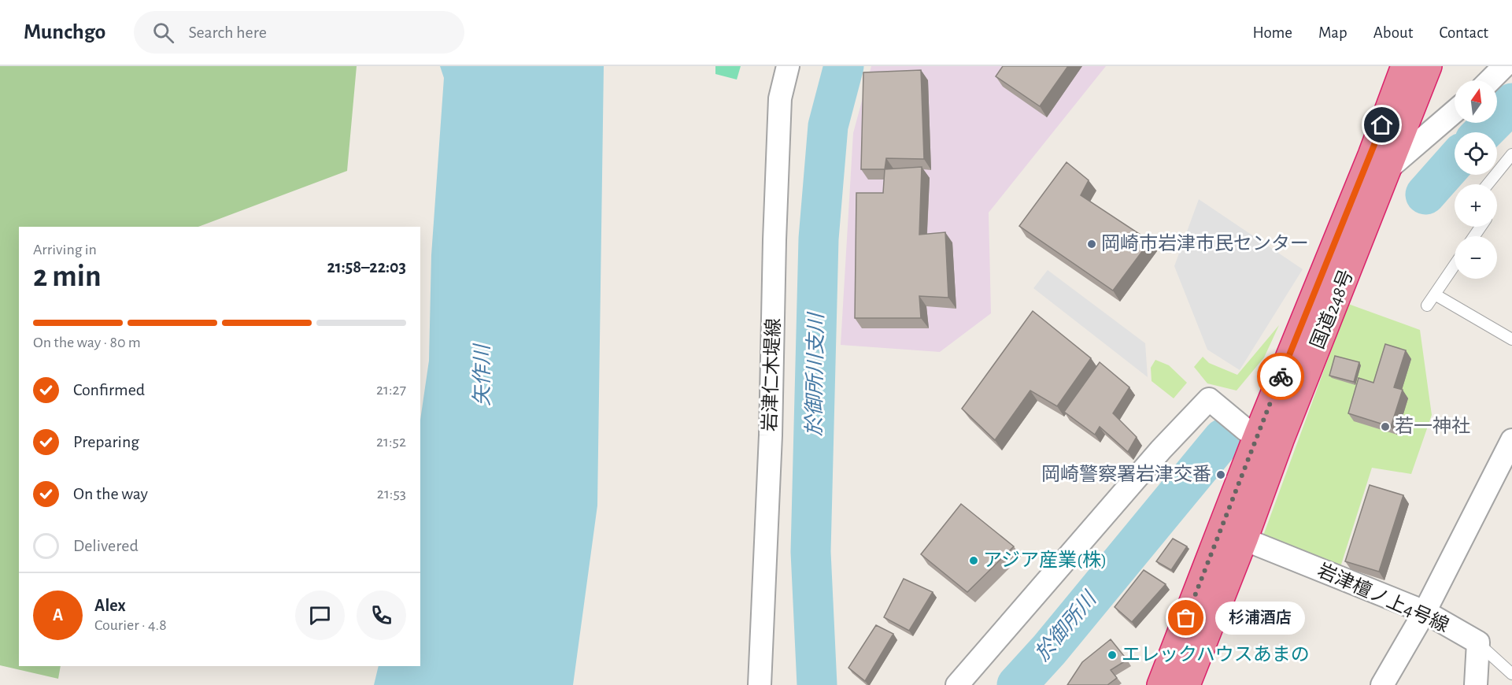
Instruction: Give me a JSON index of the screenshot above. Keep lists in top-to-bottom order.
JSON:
{
  "streets": {
    "highway": ["国道248号"],
    "street": ["岩津仁木堤線", "岩津檀ノ上4号線"]
  },
  "crossings": [
    ["国道248号", "岩津檀ノ上4号線"]
  ],
  "water": ["於御所川支川", "矢作川", "於御所川"],
  "places": [
    "岡崎市岩津市民センター",
    "若一神社",
    "岡崎警察署岩津交番",
    "アジア産業(株)",
    "杉浦酒店",
    "エレックハウスあまの"
  ],
  "north": "top",
  "page": {
    "header": "Munchgo",
    "search": "Search here",
    "nav": [
      "Home",
      "Map",
      "About",
      "Contact"
    ],
    "map_buttons": ["+", "−"],
    "heading": ["2 min", "Arriving in", "21:58–22:03"],
    "panel": ["Alex", "Courier · 4.8"],
    "bar": "On the way · 80 m",
    "list": [
      ["Confirmed", "21:27"],
      ["Preparing", "21:52"],
      ["On the way", "21:53"],
      "Delivered"
    ],
    "round": "A",
    "bubble": "杉浦酒店"
  }
}
